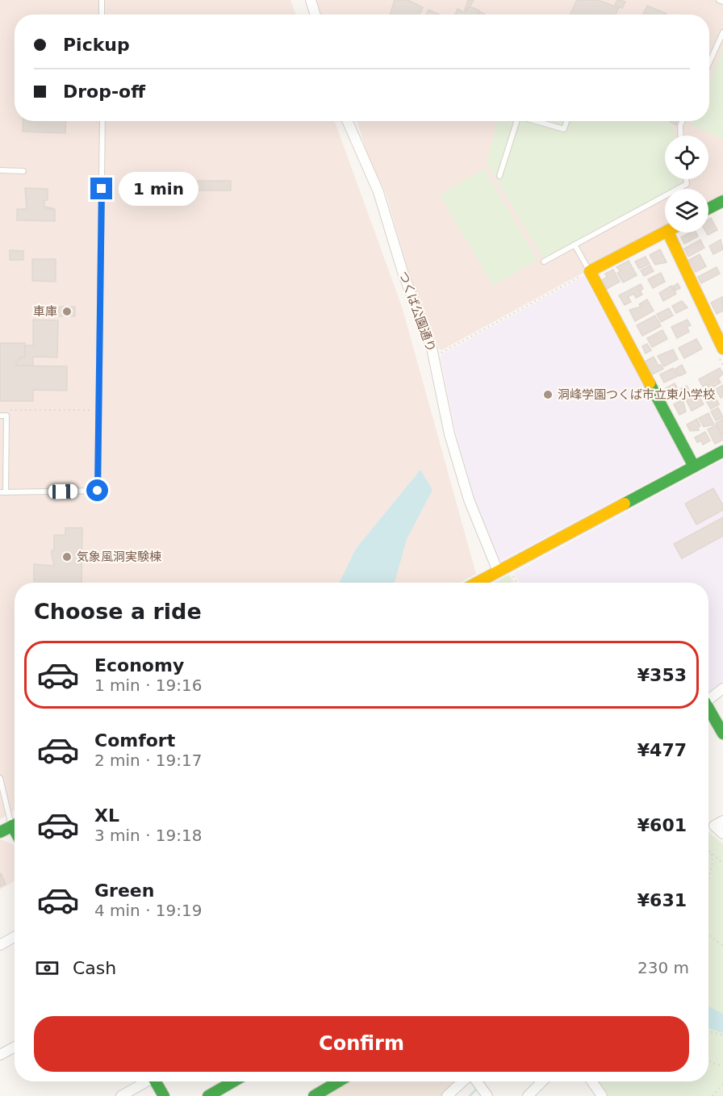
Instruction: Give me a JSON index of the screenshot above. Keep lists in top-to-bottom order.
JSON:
{
  "streets": {
    "street": ["つくば公園通り"]
  },
  "places": ["車庫", "洞峰学園つくば市立東小学校", "気象風洞実験棟"],
  "page": {
    "banner": ["Pickup", "Drop-off"],
    "bubble": "1 min",
    "heading": "Choose a ride",
    "list": [
      {
        "name": "Economy",
        "note": "1 min · 19:16",
        "value": "¥353"
      },
      {
        "name": "Comfort",
        "note": "2 min · 19:17",
        "value": "¥477"
      },
      {
        "name": "XL",
        "note": "3 min · 19:18",
        "value": "¥601"
      },
      {
        "name": "Green",
        "note": "4 min · 19:19",
        "value": "¥631"
      }
    ],
    "pay": ["Cash", "230 m"],
    "buttons": "Confirm"
  }
}
